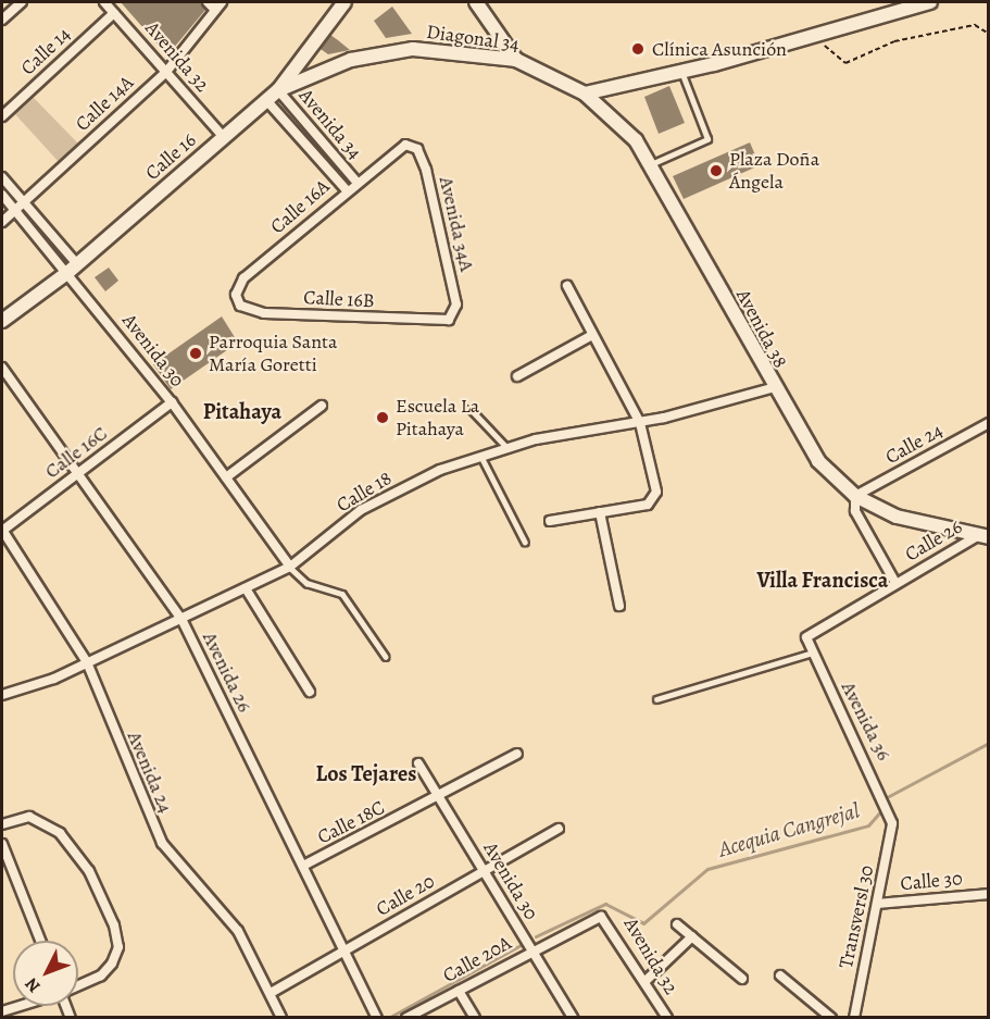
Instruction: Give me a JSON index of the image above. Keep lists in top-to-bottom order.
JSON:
{
  "streets": {
    "street": [
      "Diagonal 34",
      "Calle 14",
      "Avenida 32",
      "Calle 14A",
      "Avenida 34",
      "Calle 16",
      "Calle 16A",
      "Avenida 34A",
      "Calle 16B",
      "Avenida 38",
      "Avenida 30",
      "Calle 24",
      "Calle 16C",
      "Calle 18",
      "Calle 26",
      "Avenida 26",
      "Avenida 36",
      "Avenida 24",
      "Calle 18C",
      "Calle 30",
      "Calle 20",
      "Transversl 30",
      "Calle 20A"
    ]
  },
  "crossings": [
    ["Diagonal 34", "Avenida 34"],
    ["Diagonal 34", "Calle 16"],
    ["Diagonal 34", "Avenida 38"],
    ["Calle 14", "Avenida 32"],
    ["Avenida 32", "Calle 14A"],
    ["Avenida 32", "Calle 16"],
    ["Avenida 32", "Calle 20A"],
    ["Calle 14A", "Avenida 30"],
    ["Avenida 34", "Calle 16"],
    ["Avenida 34", "Calle 16A"],
    ["Calle 16", "Avenida 30"],
    ["Calle 16A", "Avenida 34A"],
    ["Calle 16A", "Calle 16B"],
    ["Avenida 34A", "Calle 16B"],
    ["Avenida 38", "Calle 24"],
    ["Avenida 38", "Calle 18"],
    ["Avenida 30", "Calle 16C"],
    ["Avenida 30", "Calle 18"],
    ["Avenida 30", "Calle 18C"],
    ["Avenida 30", "Calle 20"],
    ["Avenida 30", "Calle 20A"],
    ["Calle 16C", "Avenida 26"],
    ["Calle 16C", "Avenida 24"],
    ["Calle 18", "Avenida 26"],
    ["Calle 18", "Avenida 24"],
    ["Calle 26", "Avenida 36"],
    ["Avenida 26", "Calle 18C"],
    ["Avenida 26", "Calle 20"],
    ["Avenida 36", "Transversl 30"],
    ["Avenida 24", "Calle 20"],
    ["Calle 30", "Transversl 30"]
  ],
  "districts": ["Pitahaya", "Villa Francisca", "Los Tejares"],
  "water": ["Acequia Cangrejal"],
  "places": [
    "Clínica Asunción",
    "Plaza Doña Ángela",
    "Parroquia Santa María Goretti",
    "Escuela La Pitahaya"
  ],
  "north": "bottom left"
}
